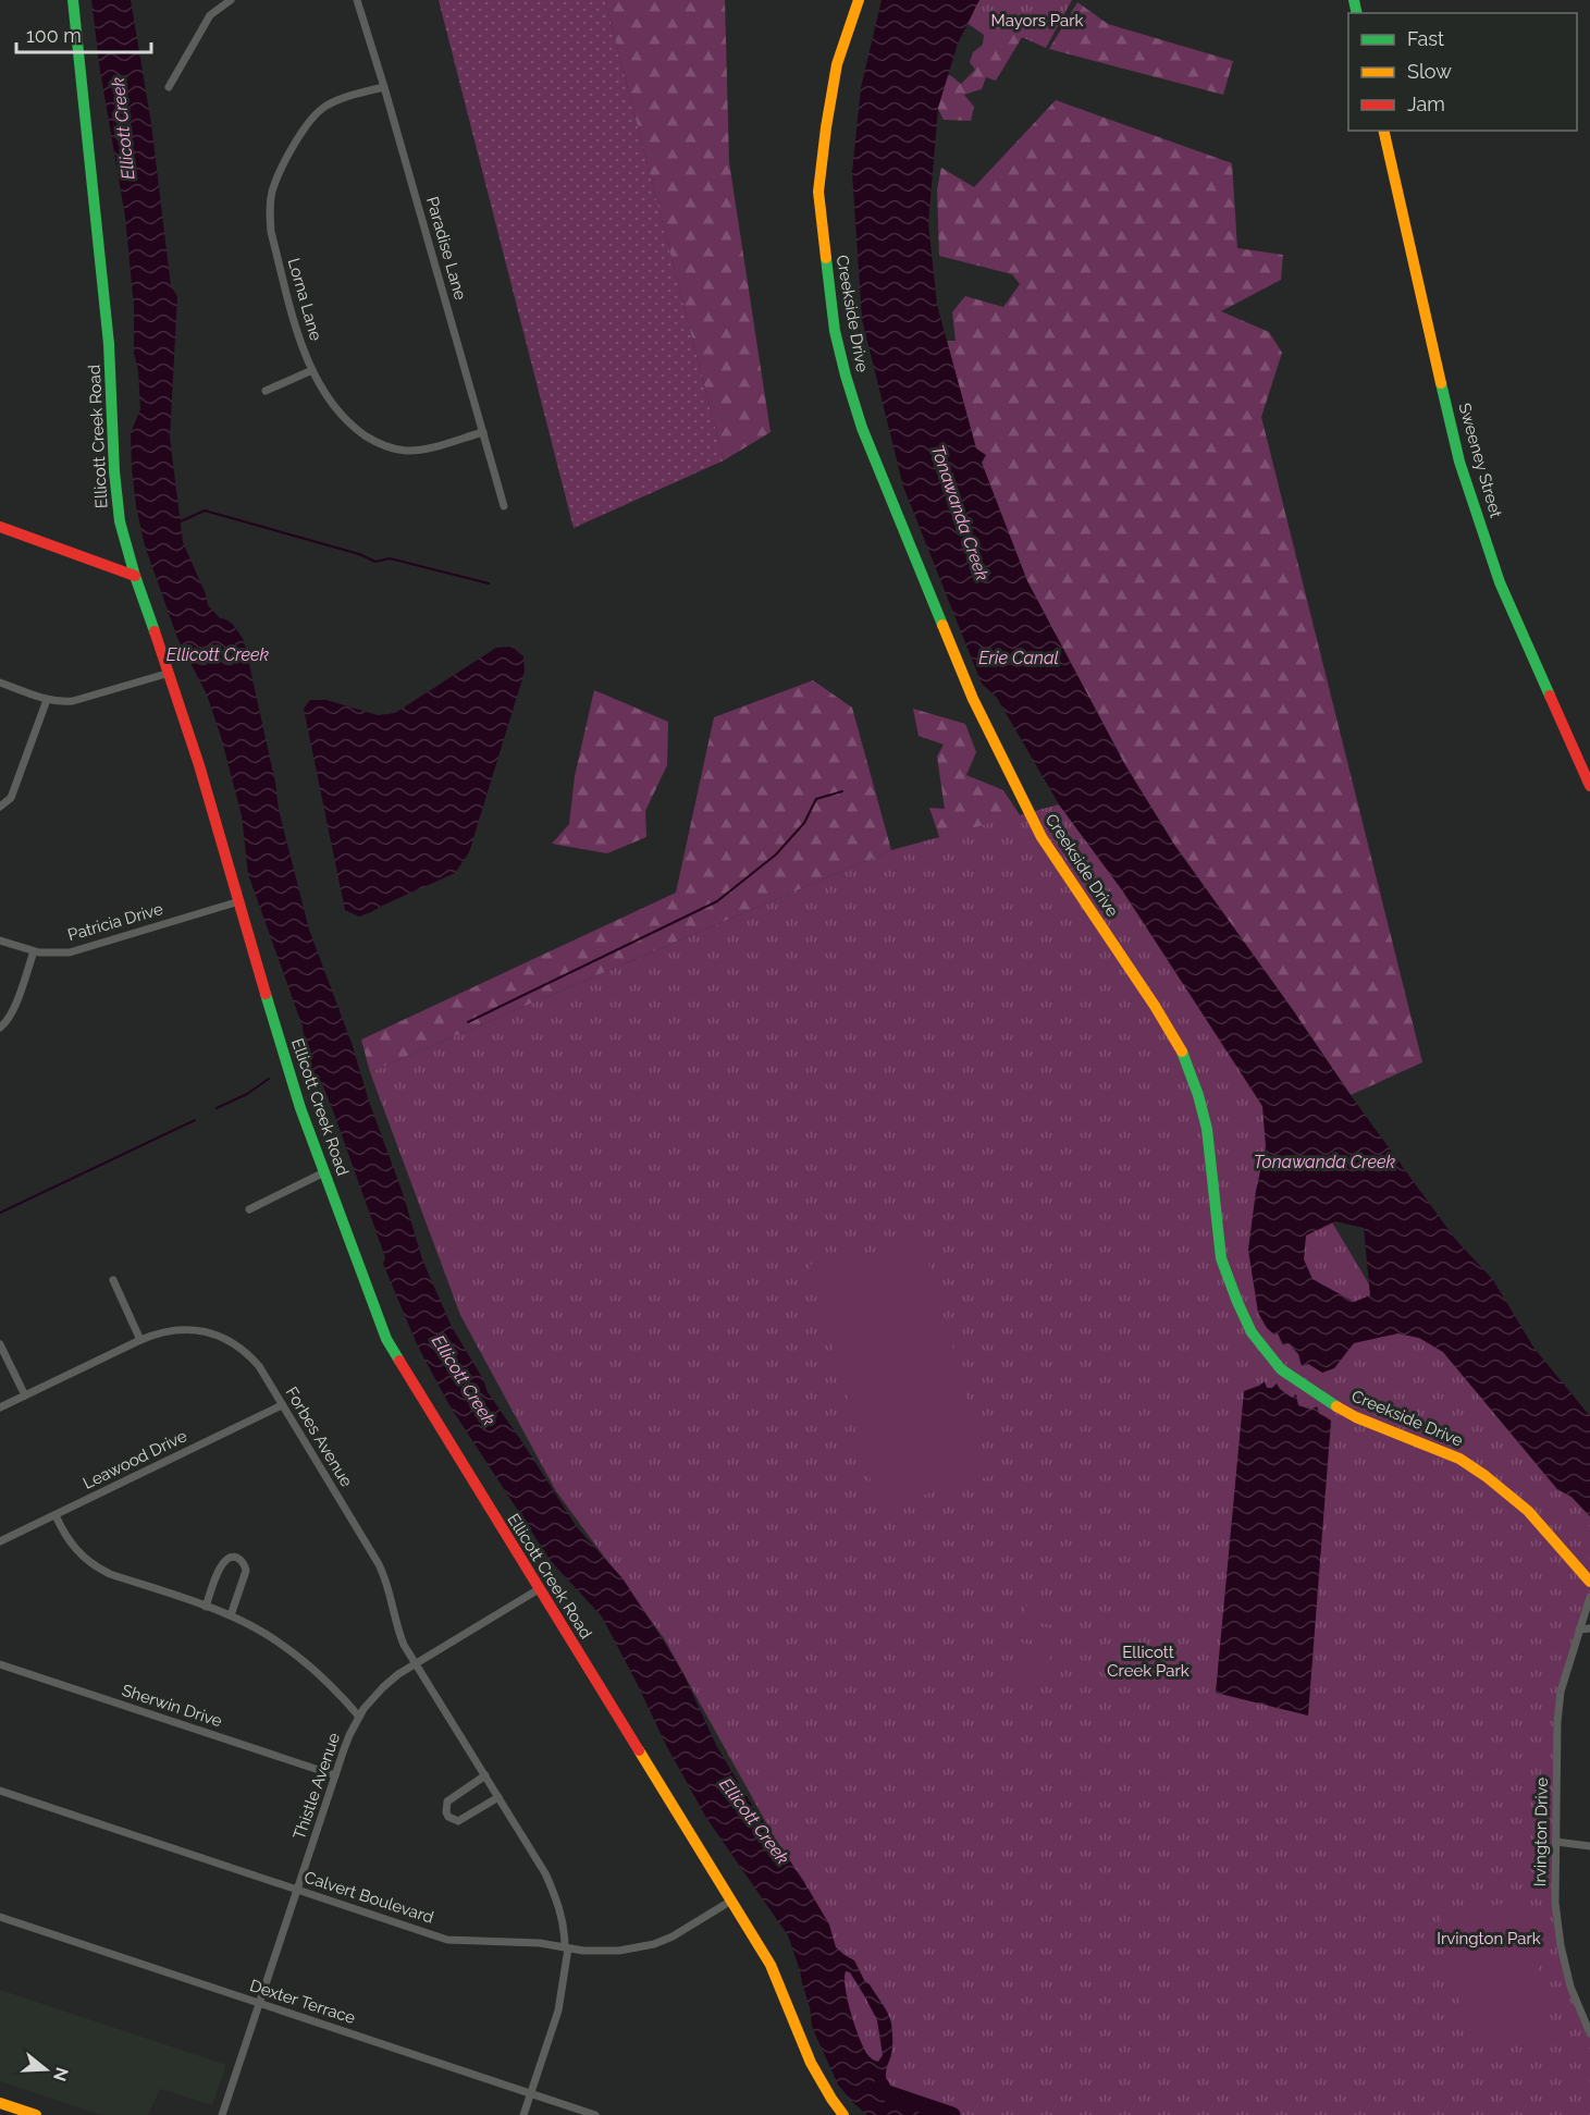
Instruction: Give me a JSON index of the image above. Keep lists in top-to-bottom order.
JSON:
{
  "streets": {
    "street": [
      "Paradise Lane",
      "Lorna Lane",
      "Creekside Drive",
      "Ellicott Creek Road",
      "Sweeney Street",
      "Patricia Drive",
      "Forbes Avenue",
      "Leawood Drive",
      "Sherwin Drive",
      "Thistle Avenue",
      "Irvington Drive",
      "Calvert Boulevard",
      "Dexter Terrace"
    ]
  },
  "crossings": [
    ["Paradise Lane", "Lorna Lane"],
    ["Ellicott Creek Road", "Patricia Drive"],
    ["Ellicott Creek Road", "Thistle Avenue"],
    ["Ellicott Creek Road", "Calvert Boulevard"],
    ["Forbes Avenue", "Leawood Drive"],
    ["Forbes Avenue", "Thistle Avenue"],
    ["Forbes Avenue", "Calvert Boulevard"],
    ["Forbes Avenue", "Dexter Terrace"],
    ["Sherwin Drive", "Thistle Avenue"],
    ["Thistle Avenue", "Calvert Boulevard"],
    ["Thistle Avenue", "Dexter Terrace"]
  ],
  "water": ["Ellicott Creek", "Tonawanda Creek", "Erie Canal"],
  "parks": ["Mayors Park", "Ellicott Creek Park", "Irvington Park"],
  "legend": ["Fast", "Slow", "Jam"],
  "scale_bar": "100 m",
  "north": "right"
}
